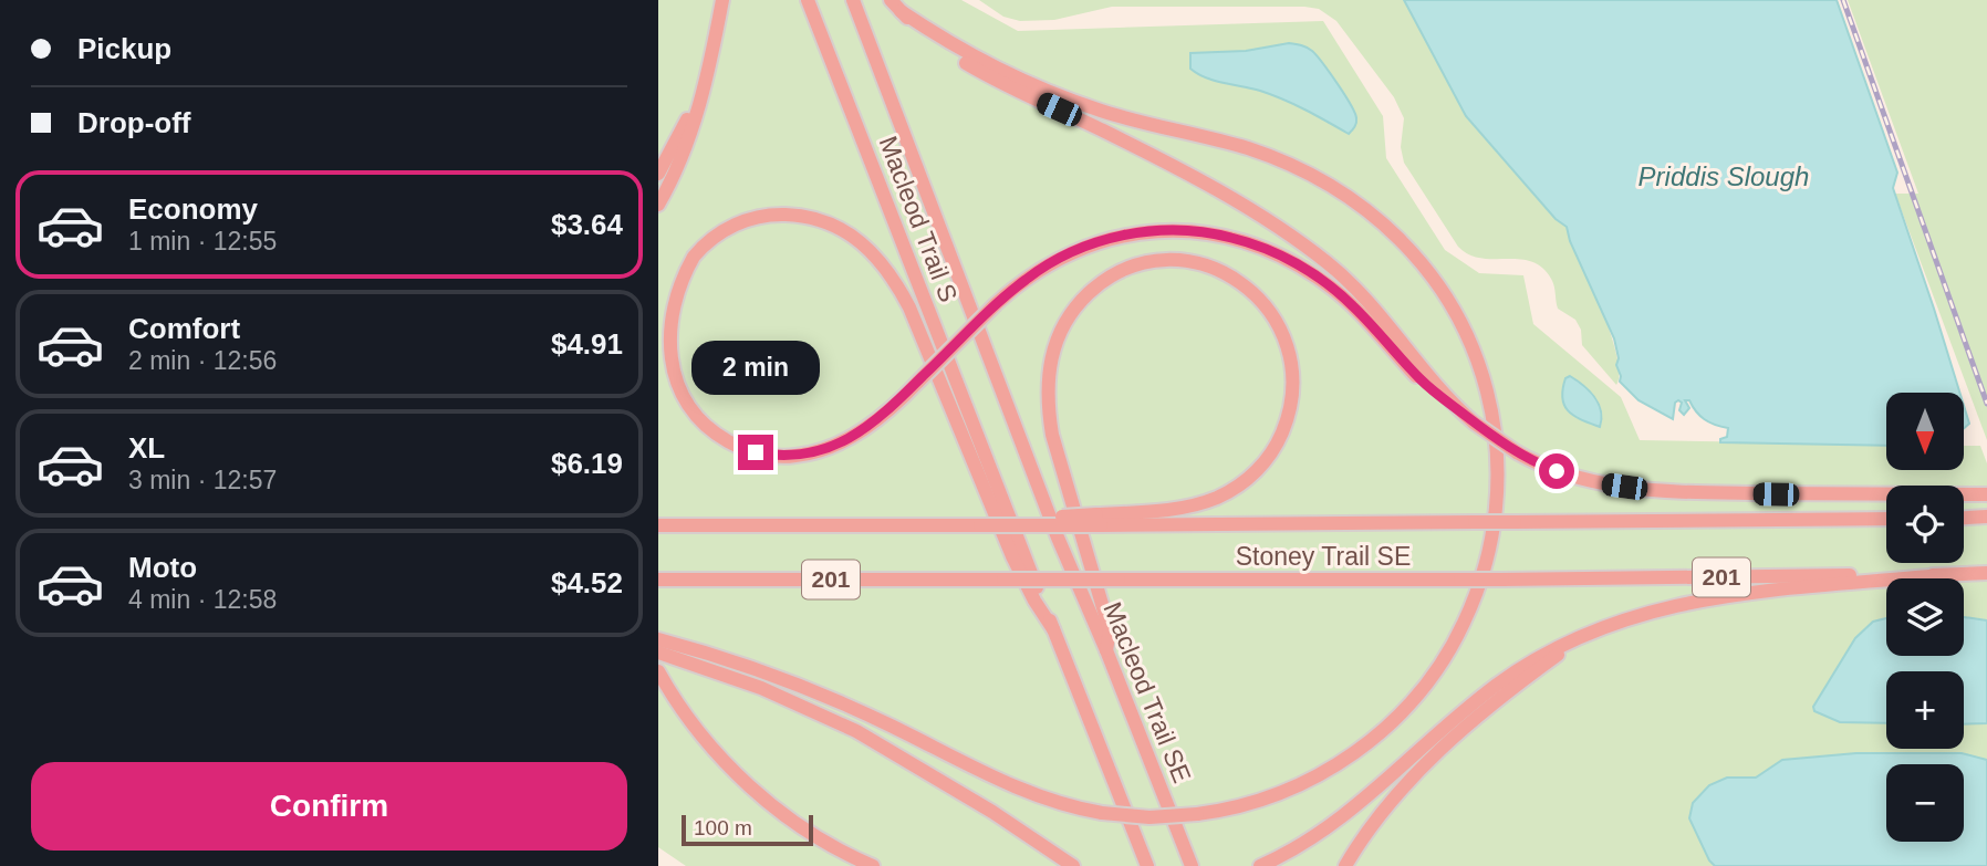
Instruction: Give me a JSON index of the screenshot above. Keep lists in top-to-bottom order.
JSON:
{
  "streets": {
    "highway": [
      "Macleod Trail S",
      "Stoney Trail SE",
      "201",
      "Macleod Trail SE"
    ]
  },
  "crossings": [
    ["Macleod Trail S", "Macleod Trail SE"]
  ],
  "water": ["Priddis Slough"],
  "scale_bar": "100 m",
  "north": "bottom",
  "page": {
    "banner": ["Pickup", "Drop-off"],
    "list": [
      {
        "name": "Economy",
        "note": "1 min · 12:55",
        "value": "$3.64"
      },
      {
        "name": "Comfort",
        "note": "2 min · 12:56",
        "value": "$4.91"
      },
      {
        "name": "XL",
        "note": "3 min · 12:57",
        "value": "$6.19"
      },
      {
        "name": "Moto",
        "note": "4 min · 12:58",
        "value": "$4.52"
      }
    ],
    "bubble": "2 min",
    "map_buttons": ["+", "−"],
    "buttons": "Confirm",
    "scale": "100 m"
  }
}
